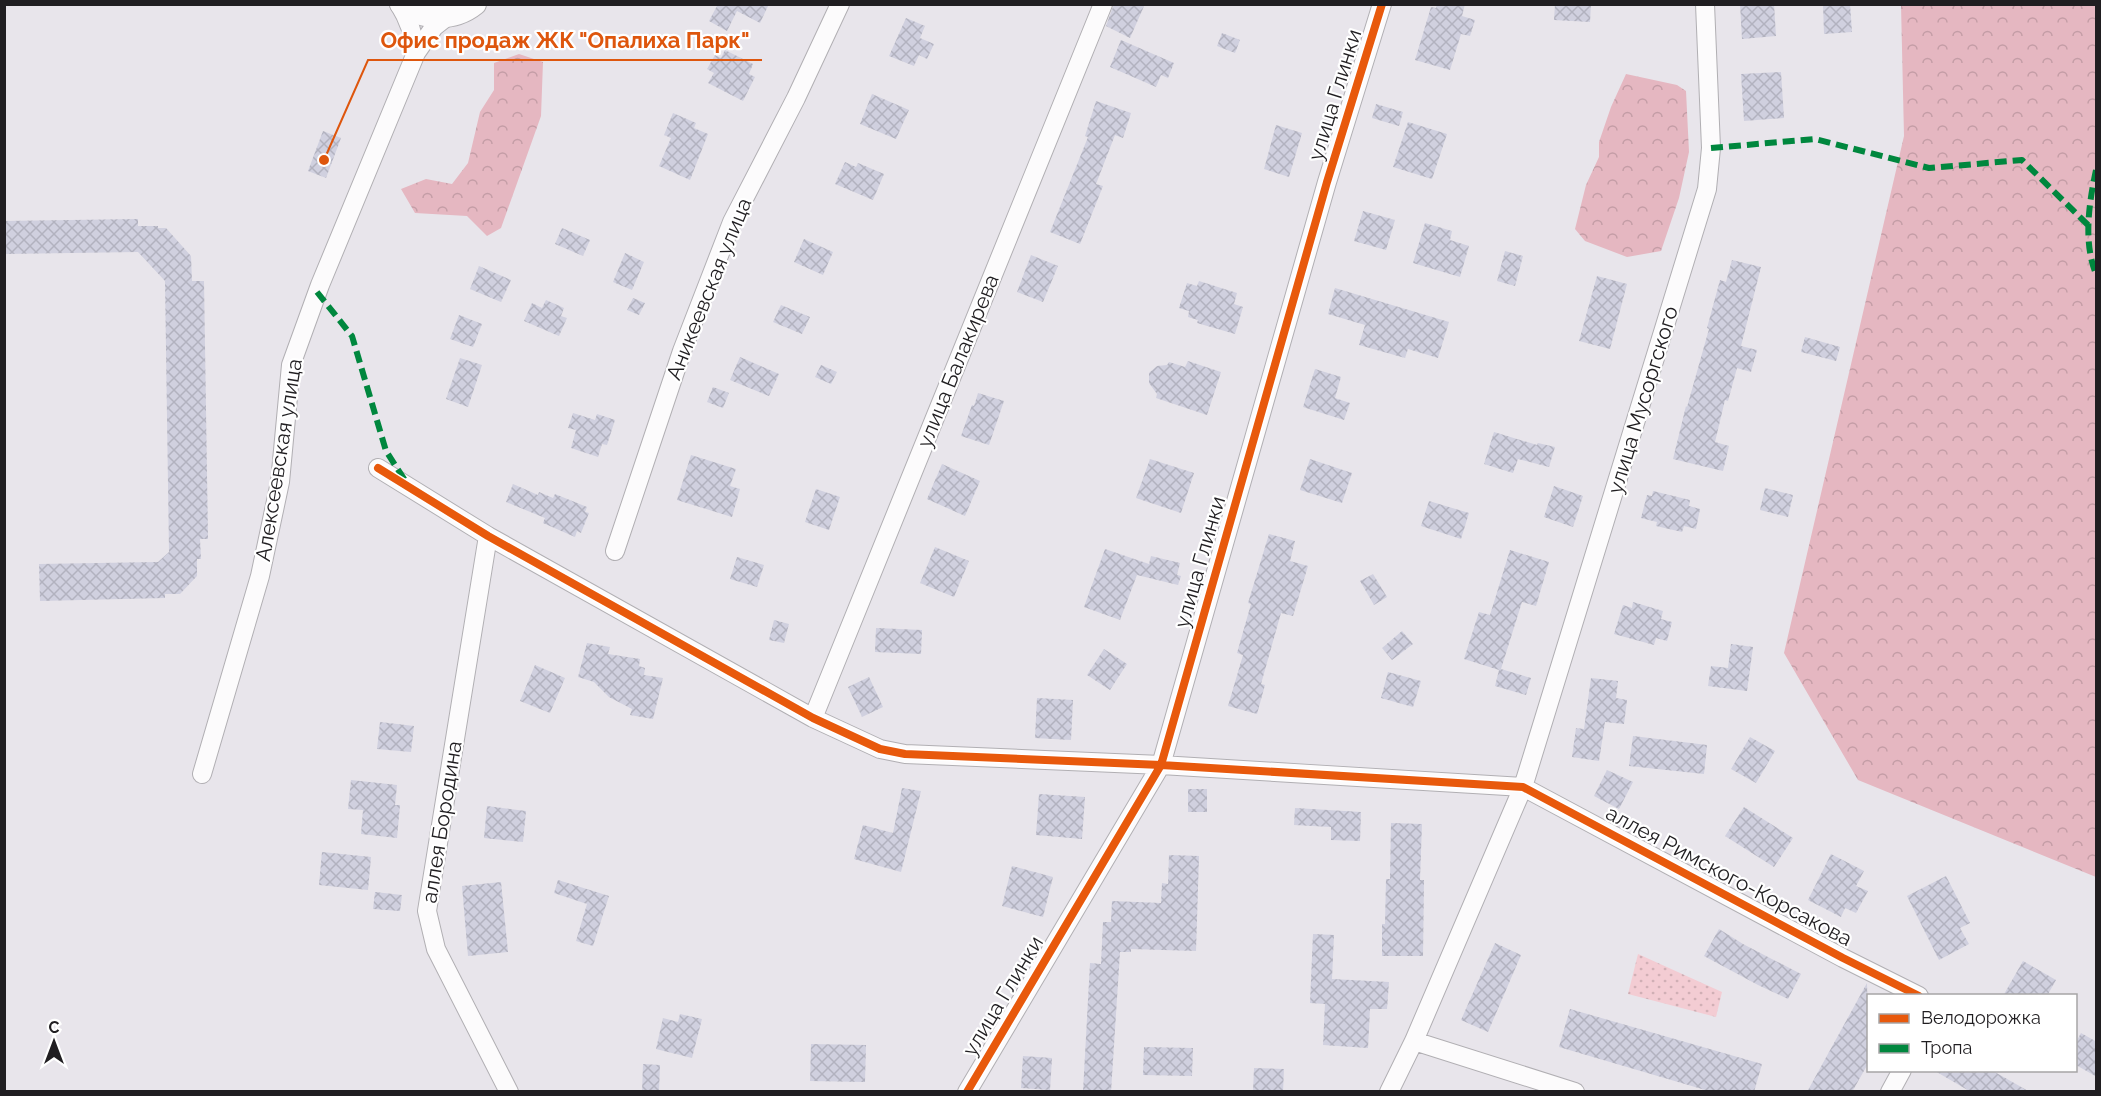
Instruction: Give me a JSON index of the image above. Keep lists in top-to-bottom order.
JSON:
{
  "streets": {
    "street": [
      "улица Глинки",
      "Аникеевская улица",
      "улица Балакирева",
      "улица Мусоргского",
      "Алексеевская улица",
      "аллея Бородина",
      "аллея Римского-Корсакова"
    ]
  },
  "crossings": [
    ["улица Мусоргского", "аллея Римского-Корсакова"]
  ],
  "places": ["Офис продаж ЖК \"Опалиха Парк\""],
  "legend": ["Велодорожка", "Тропа"],
  "north": "top"
}
